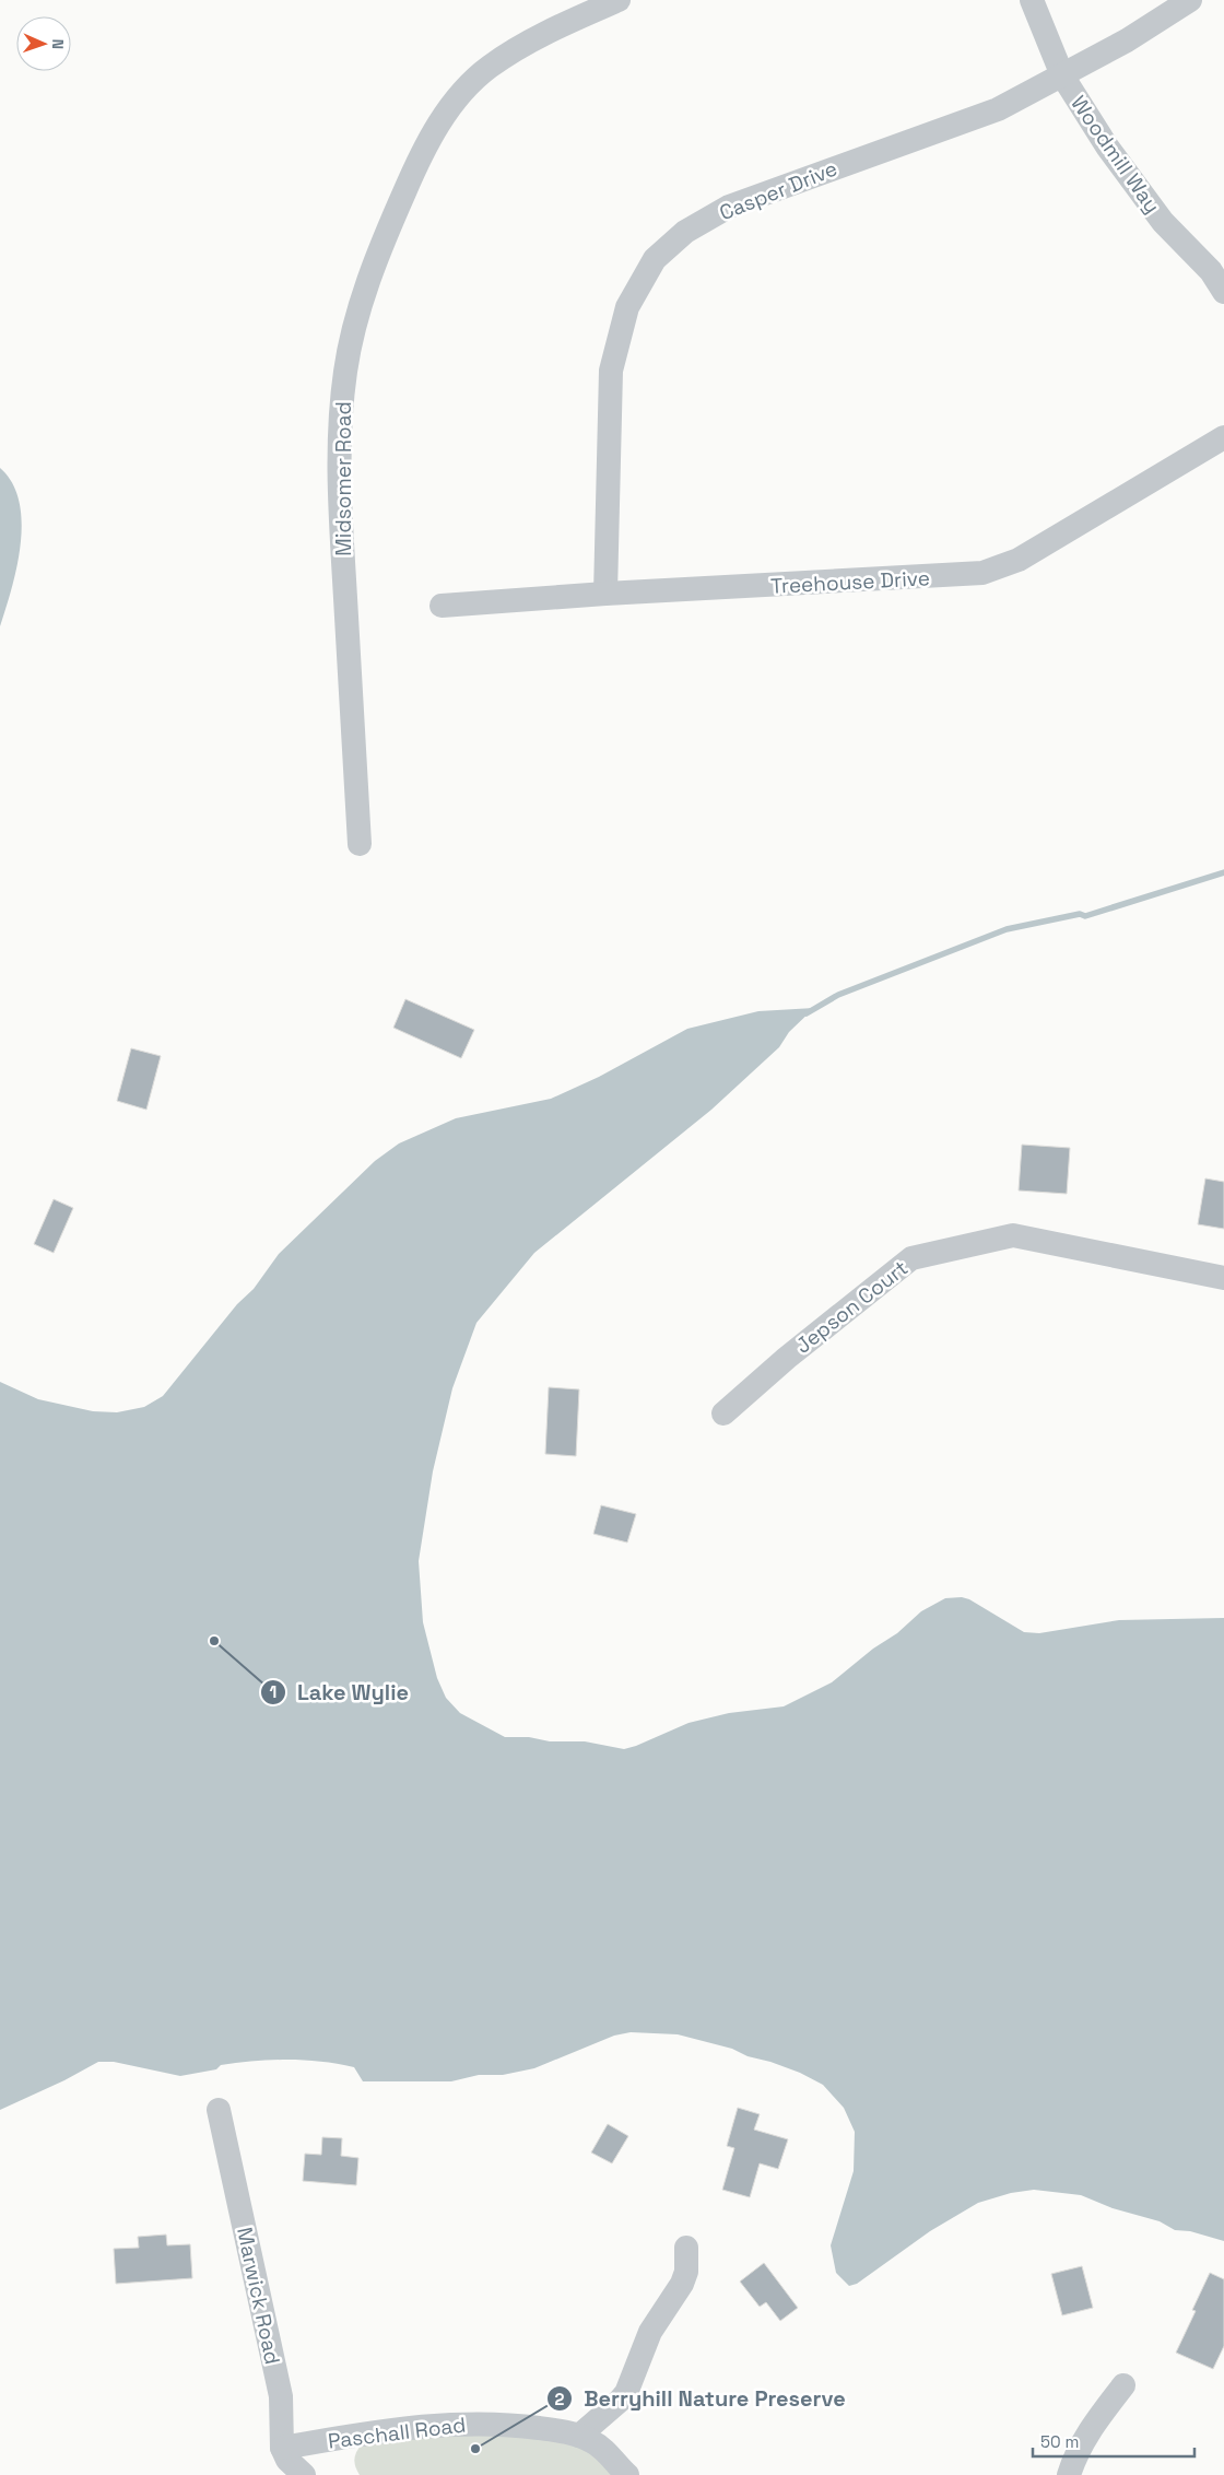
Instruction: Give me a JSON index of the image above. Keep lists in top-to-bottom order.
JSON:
{
  "streets": {
    "street": [
      "Woodmill Way",
      "Casper Drive",
      "Midsomer Road",
      "Treehouse Drive",
      "Jepson Court",
      "Marwick Road",
      "Paschall Road"
    ]
  },
  "crossings": [
    ["Woodmill Way", "Casper Drive"],
    ["Casper Drive", "Treehouse Drive"],
    ["Marwick Road", "Paschall Road"]
  ],
  "places": ["Lake Wylie", "Berryhill Nature Preserve"],
  "scale_bar": "50 m",
  "north": "right"
}
